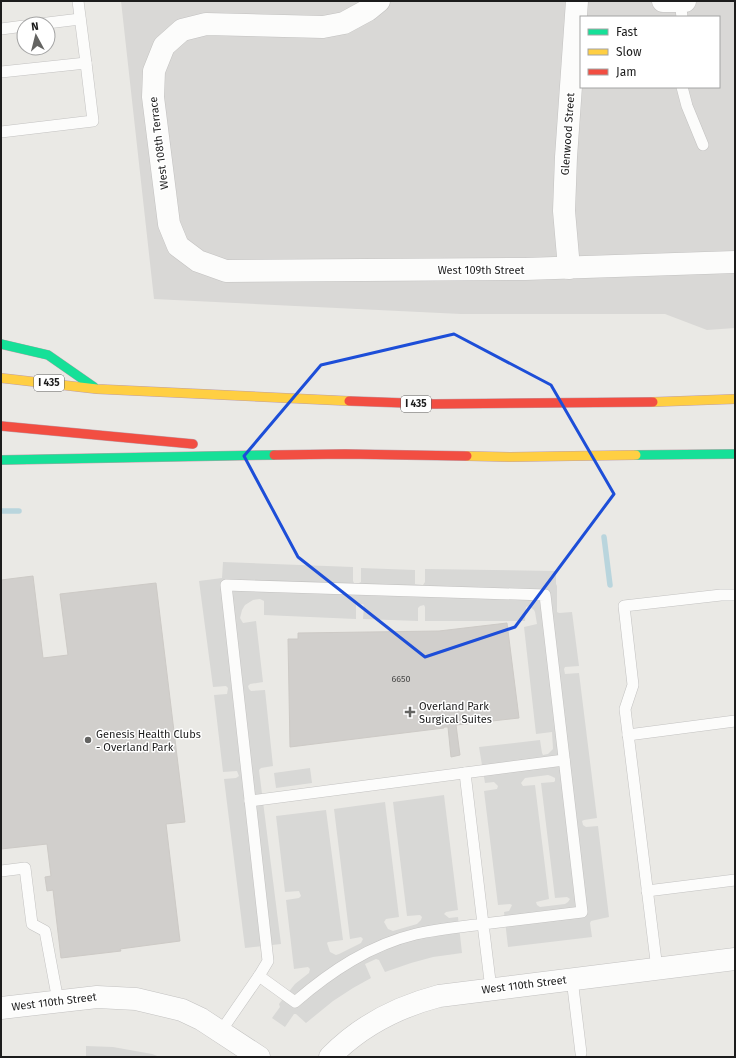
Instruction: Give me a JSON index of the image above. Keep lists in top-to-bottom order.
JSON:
{
  "streets": {
    "highway": ["I 435"],
    "street": [
      "Glenwood Street",
      "West 108th Terrace",
      "West 109th Street",
      "West 110th Street"
    ]
  },
  "crossings": [
    ["Glenwood Street", "West 109th Street"],
    ["West 108th Terrace", "West 109th Street"]
  ],
  "places": {
    "health": ["Overland Park Surgical Suites"],
    "other": ["Genesis Health Clubs - Overland Park"]
  },
  "house_numbers": ["6650"],
  "legend": ["Fast", "Slow", "Jam"],
  "north": "top"
}
